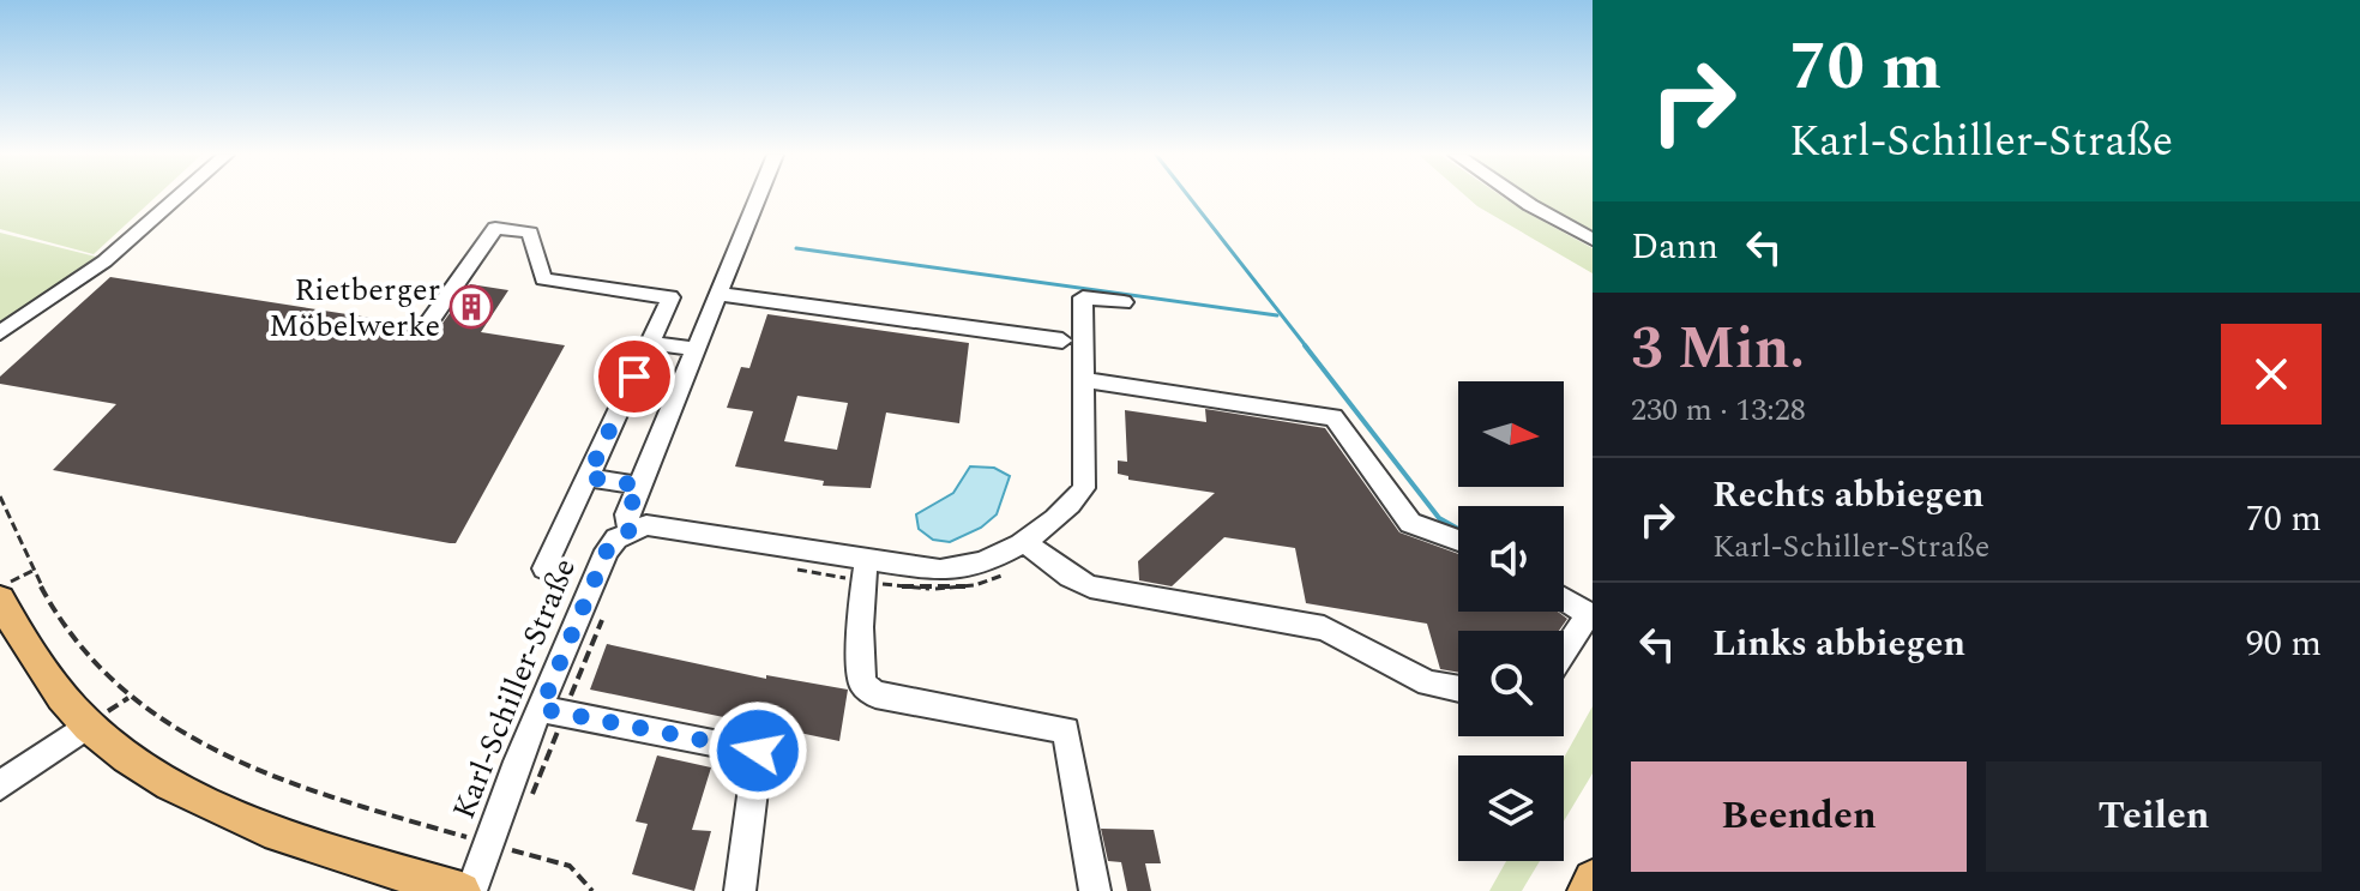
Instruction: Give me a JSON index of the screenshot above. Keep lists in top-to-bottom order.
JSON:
{
  "streets": {
    "street": ["Karl-Schiller-Straße"]
  },
  "places": {
    "building": ["Rietberger Möbelwerke"]
  },
  "north": "right",
  "page": {
    "turn": ["70 m", "Karl-Schiller-Straße"],
    "then": "Dann",
    "heading": ["3 Min.", "230 m · 13:28"],
    "list": [
      {
        "name": "Rechts abbiegen",
        "note": "Karl-Schiller-Straße",
        "value": "70 m"
      },
      {
        "name": "Links abbiegen",
        "value": "90 m"
      }
    ],
    "buttons": ["Beenden", "Teilen"]
  }
}
